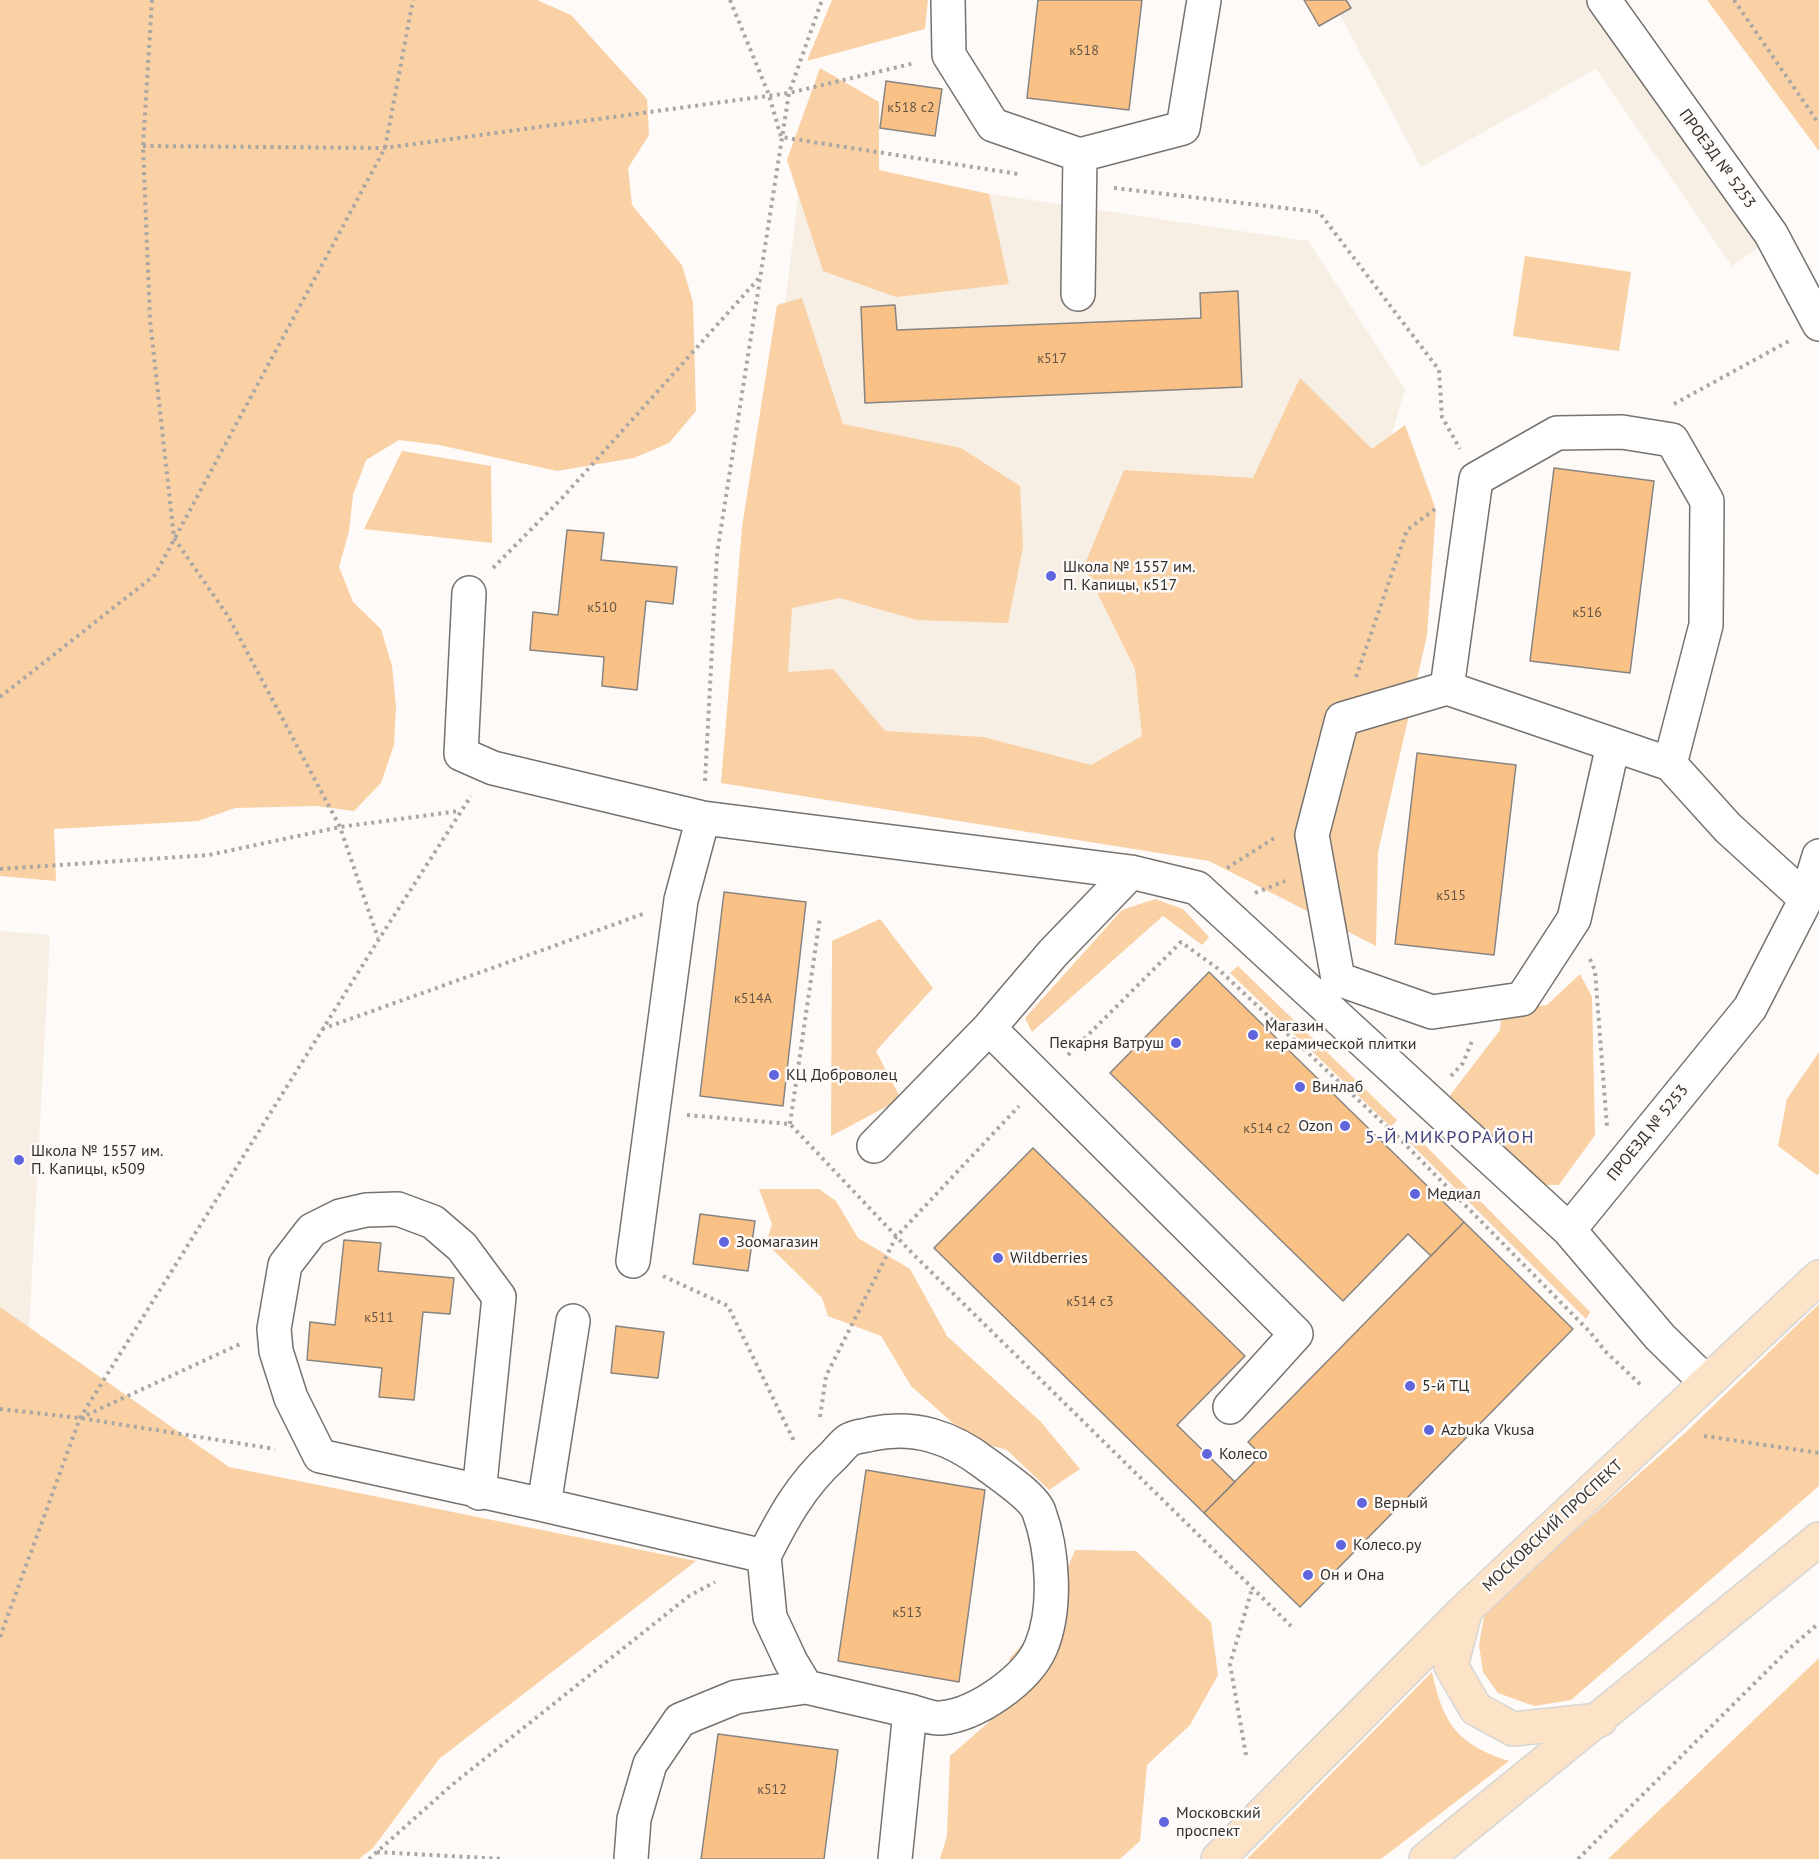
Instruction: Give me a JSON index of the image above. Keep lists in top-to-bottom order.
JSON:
{
  "streets": {
    "main road": ["МОСКОВСКИЙ ПРОСПЕКТ"],
    "street": ["ПРОЕЗД № 5253"]
  },
  "districts": ["5-Й МИКРОРАЙОН"],
  "places": [
    "Школа № 1557 им. П. Капицы, к517",
    "Магазин керамической плитки",
    "Пекарня Ватруш",
    "КЦ Доброволец",
    "Винлаб",
    "Ozon",
    "Школа № 1557 им. П. Капицы, к509",
    "Медиал",
    "Зоомагазин",
    "Wildberries",
    "5-й ТЦ",
    "Azbuka Vkusa",
    "Колесо",
    "Верный",
    "Колесо.ру",
    "Он и Она",
    "Московский проспект"
  ],
  "house_numbers": [
    "к518",
    "к518 с2",
    "к517",
    "к510",
    "к516",
    "к515",
    "к514А",
    "к514 с2",
    "к514 с3",
    "к511",
    "к513",
    "к512"
  ]
}
